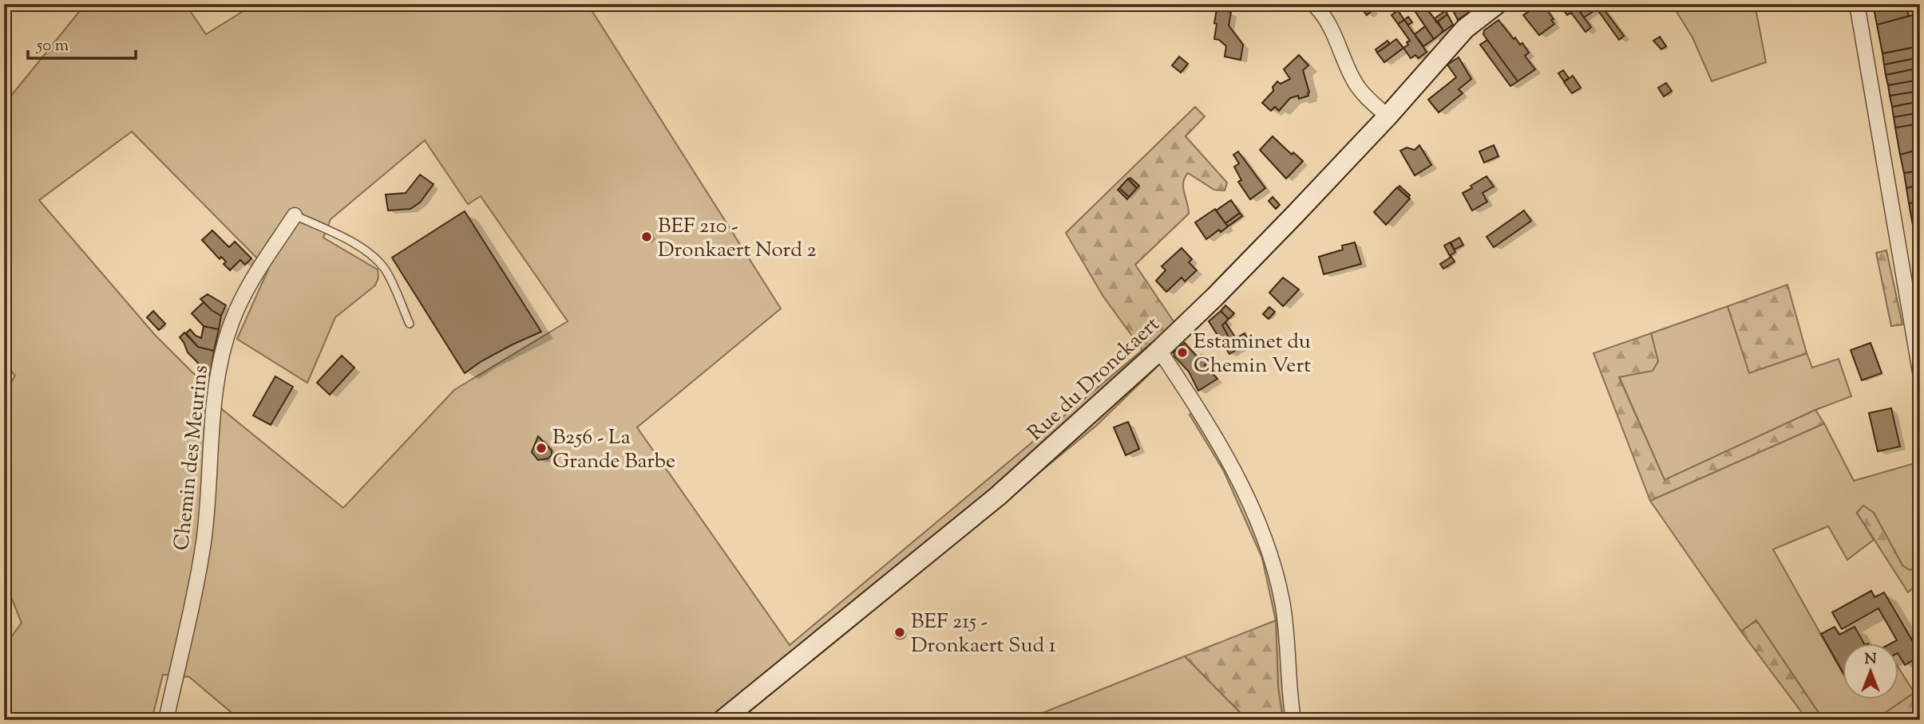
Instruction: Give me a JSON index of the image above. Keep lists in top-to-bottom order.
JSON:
{
  "streets": {
    "main road": ["Rue du Dronckaert"],
    "street": ["Chemin des Meurins"]
  },
  "places": [
    "BEF 210 - Dronkaert Nord 2",
    "Estaminet du Chemin Vert",
    "B256 - La Grande Barbe",
    "BEF 215 - Dronkaert Sud 1"
  ],
  "scale_bar": "50 m",
  "north": "top"
}
